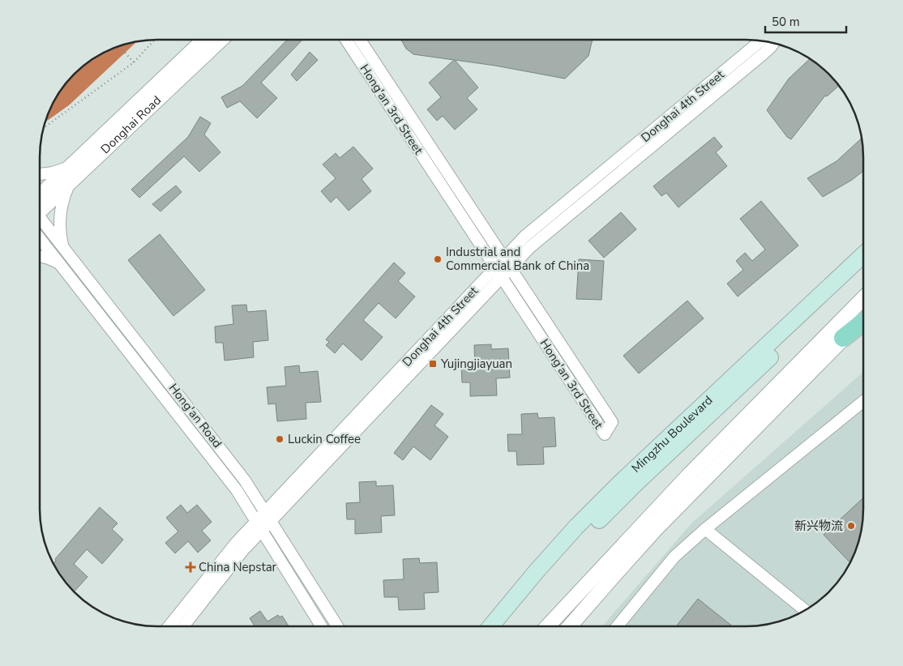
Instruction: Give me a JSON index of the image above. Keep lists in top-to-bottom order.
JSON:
{
  "streets": {
    "main road": ["Mingzhu Boulevard"],
    "street": [
      "Donghai 4th Street",
      "Hong'an 3rd Street",
      "Donghai Road",
      "Hong'an Road"
    ]
  },
  "crossings": [
    ["Donghai 4th Street", "Hong'an 3rd Street"],
    ["Donghai 4th Street", "Hong'an Road"]
  ],
  "places": {
    "other": ["Industrial and Commercial Bank of China", "Luckin Coffee", "新兴物流"],
    "transit": ["Yujingjiayuan"],
    "health": ["China Nepstar"]
  },
  "scale_bar": "50 m"
}
